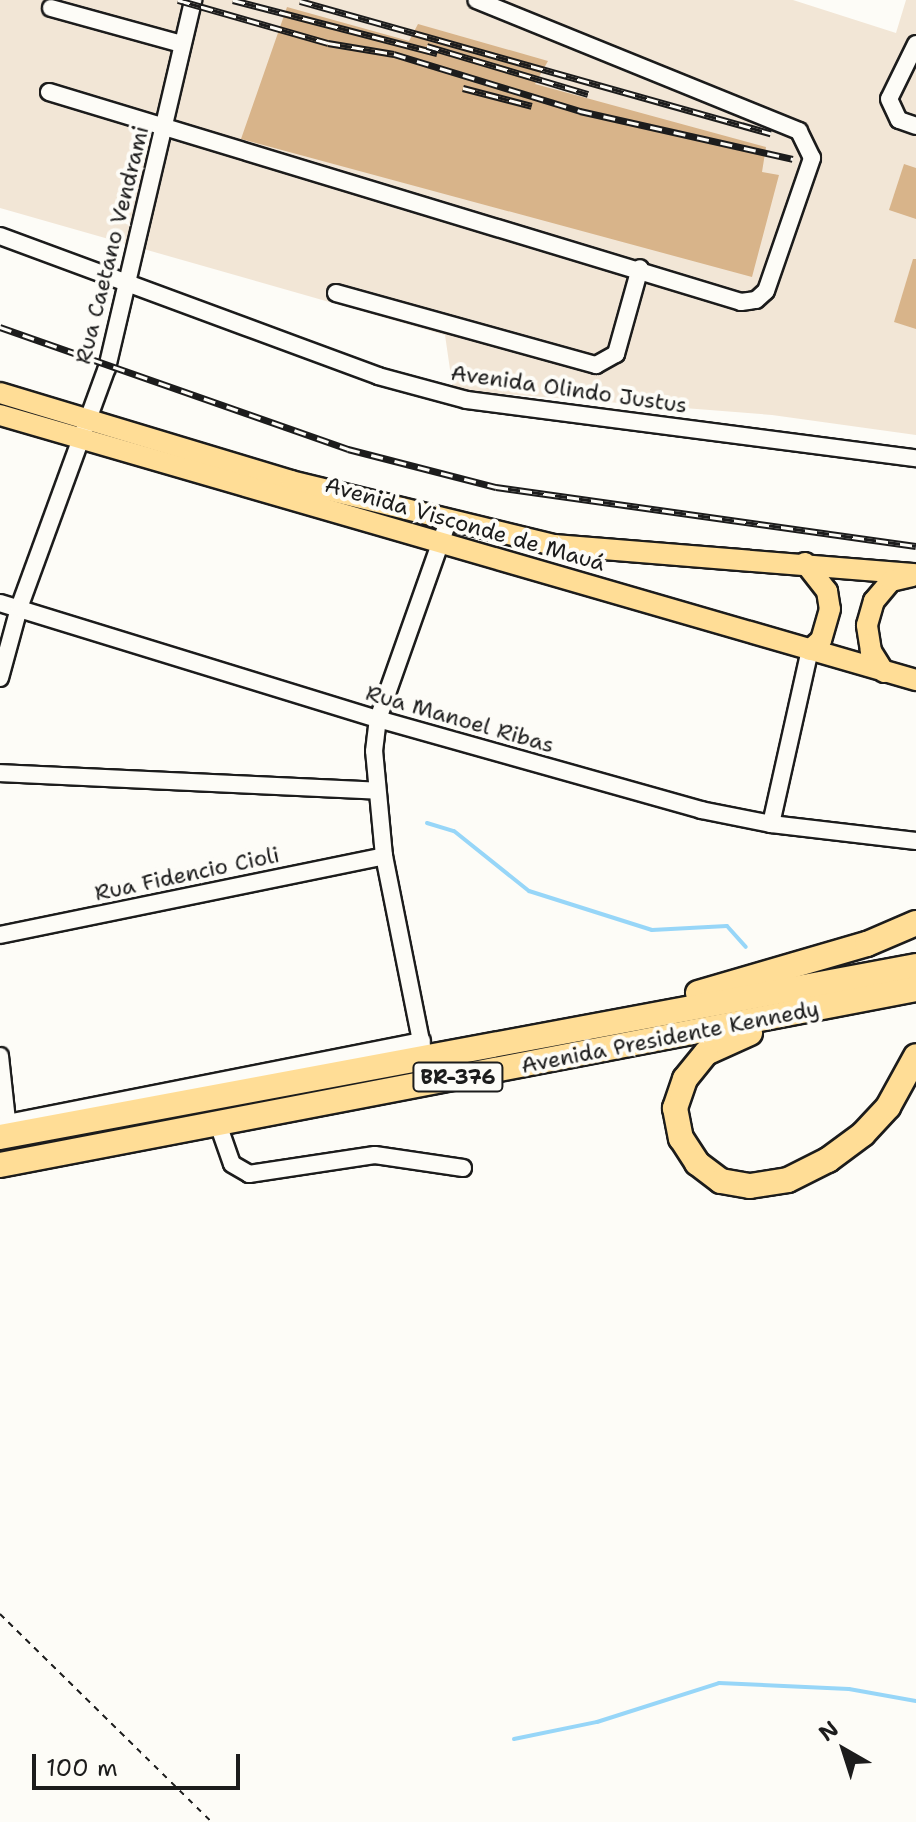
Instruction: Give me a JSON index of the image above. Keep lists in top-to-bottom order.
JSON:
{
  "streets": {
    "highway": ["Avenida Presidente Kennedy", "BR-376"],
    "main road": ["Avenida Visconde de Mauá"],
    "street": [
      "Rua Caetano Vendrami",
      "Avenida Olindo Justus",
      "Rua Manoel Ribas",
      "Rua Fidencio Cioli"
    ]
  },
  "crossings": [
    ["Rua Caetano Vendrami", "Avenida Olindo Justus"],
    ["Rua Caetano Vendrami", "Avenida Visconde de Mauá"],
    ["Rua Caetano Vendrami", "Rua Manoel Ribas"]
  ],
  "scale_bar": "100 m",
  "north": "top left"
}
